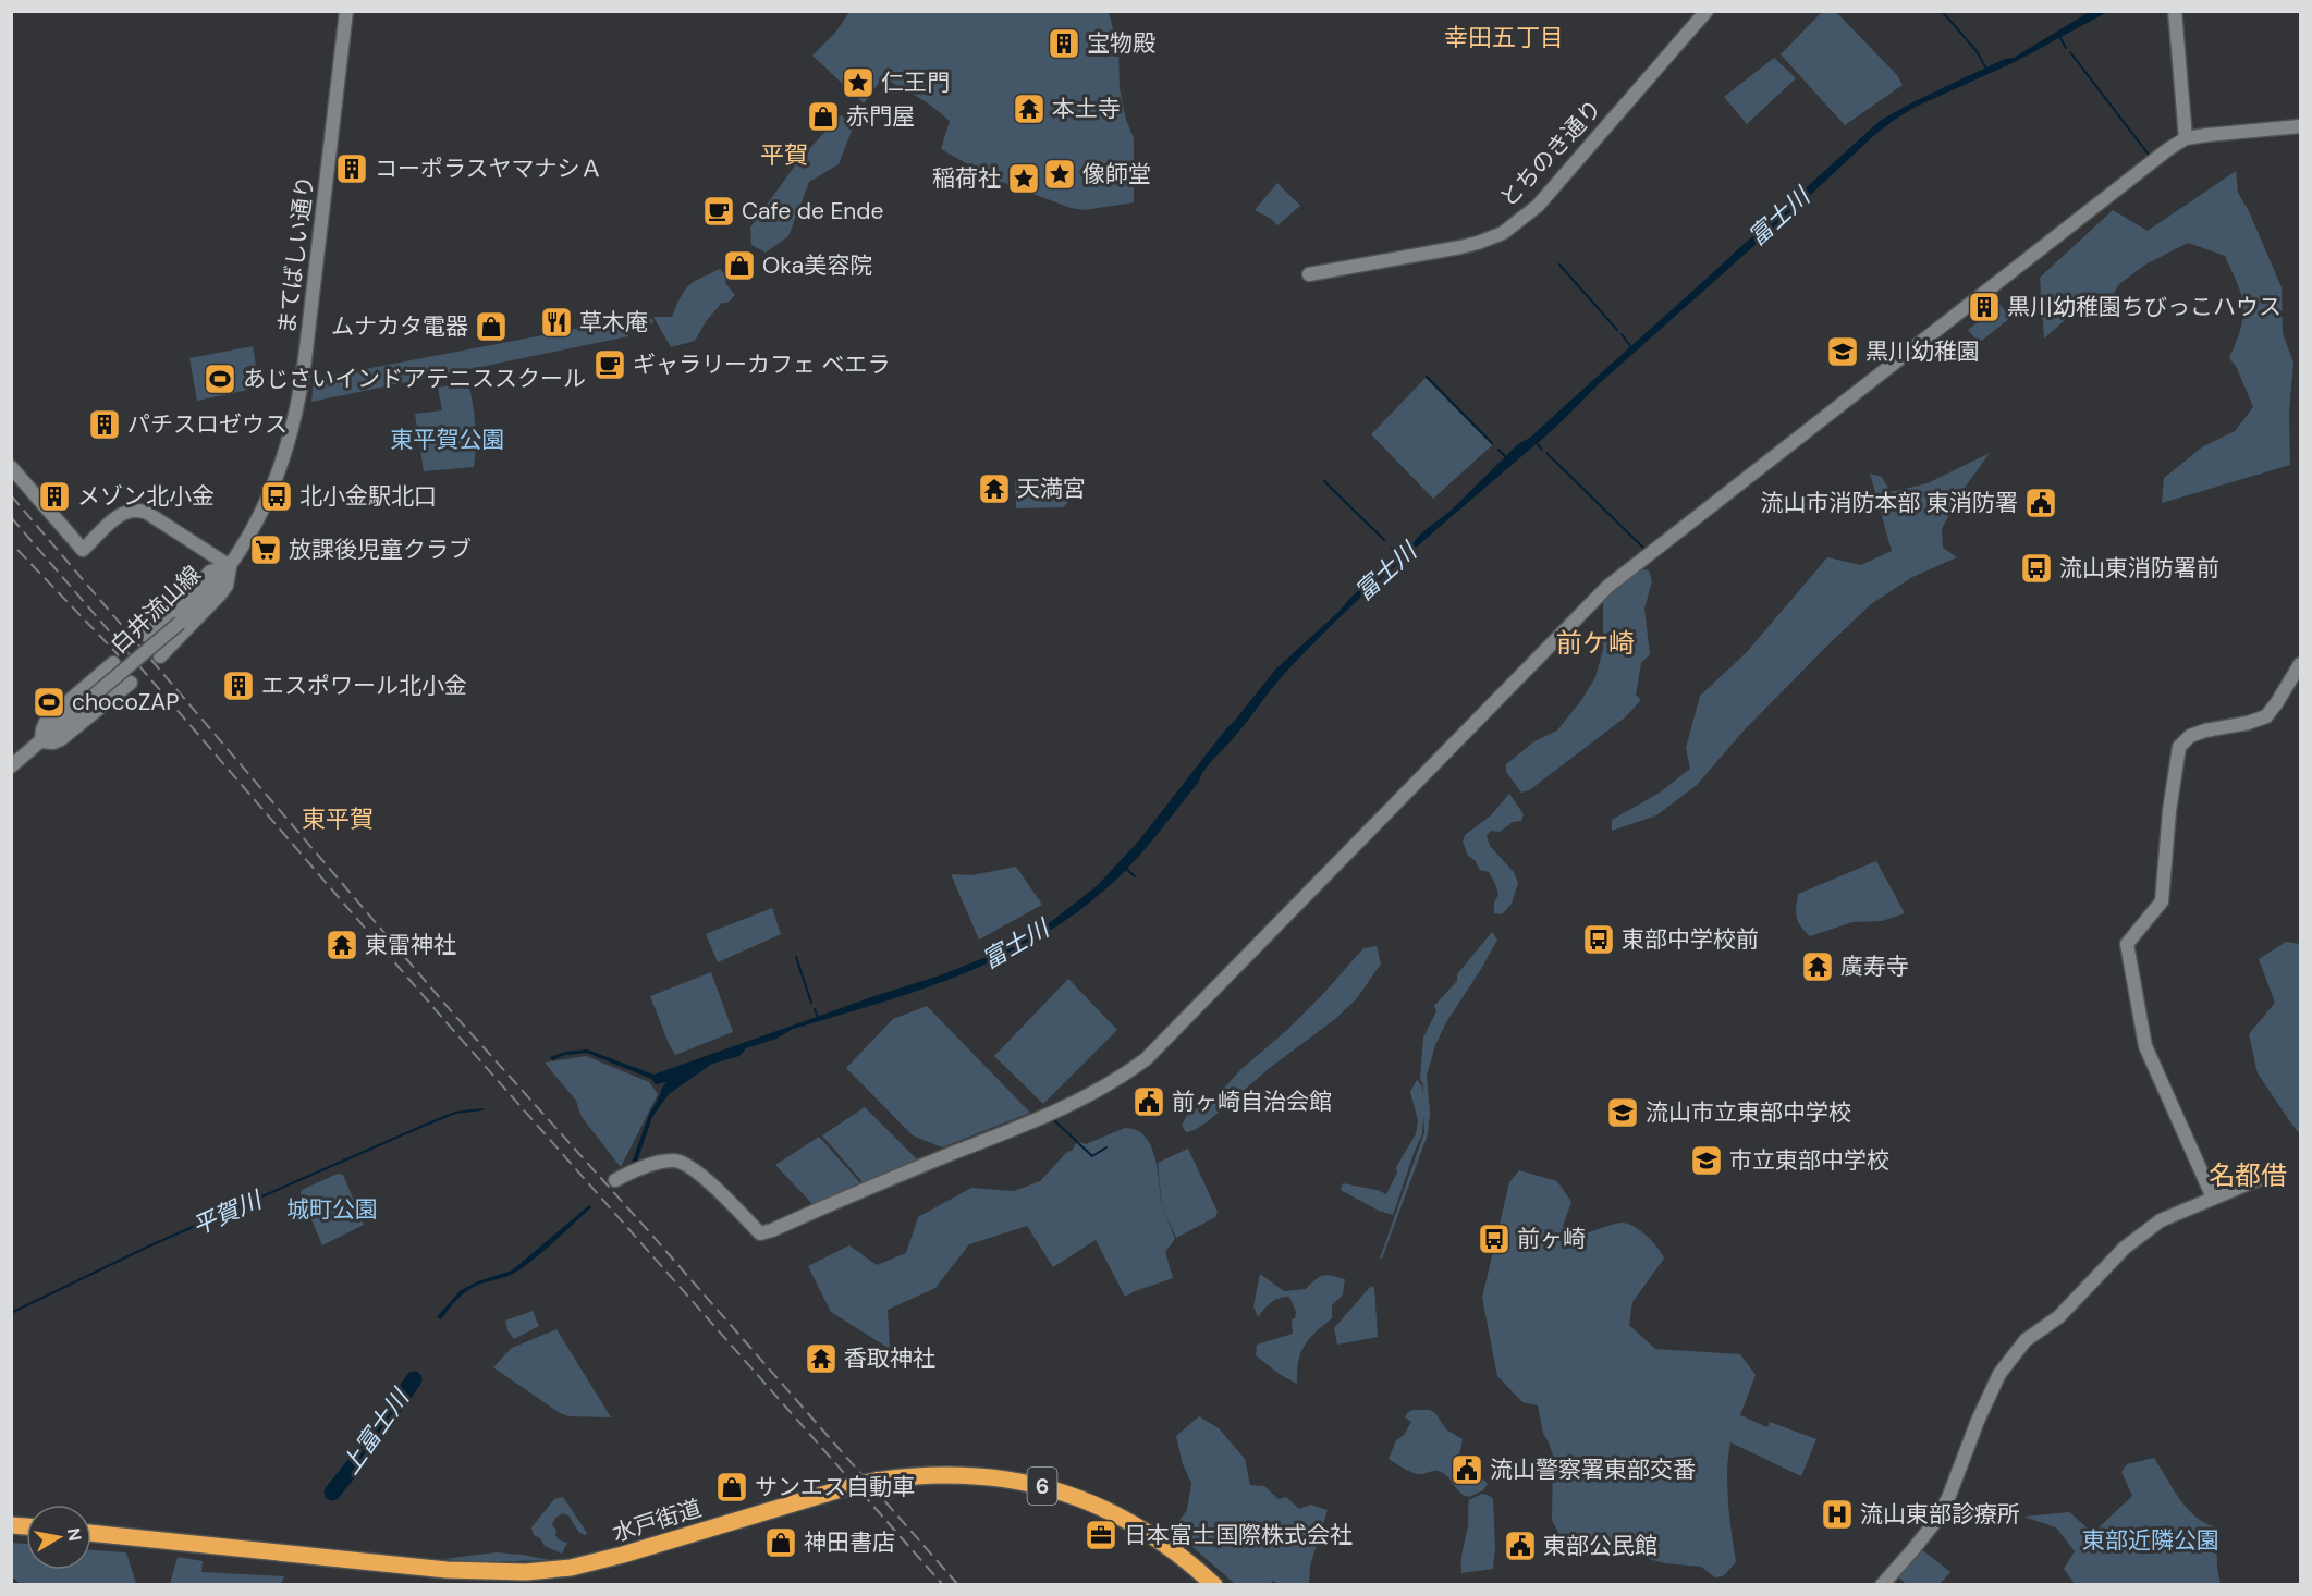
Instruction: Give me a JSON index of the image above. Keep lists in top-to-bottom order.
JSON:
{
  "streets": {
    "highway": ["6", "水戸街道"],
    "street": ["とちのき通り", "まてばしい通り", "白井流山線"]
  },
  "crossings": [
    ["まてばしい通り", "白井流山線"]
  ],
  "districts": [
    "幸田五丁目",
    "平賀",
    "前ケ崎",
    "東平賀",
    "名都借"
  ],
  "water": ["富士川", "平賀川", "上富士川"],
  "parks": ["東平賀公園", "城町公園", "東部近隣公園"],
  "places": {
    "building": [
      "宝物殿",
      "コーポラスヤマナシＡ",
      "黒川幼稚園ちびっこハウス",
      "パチスロゼウス",
      "メゾン北小金",
      "エスポワール北小金"
    ],
    "place": ["仁王門", "像師堂", "稲荷社"],
    "temple": [
      "本土寺",
      "天満宮",
      "東雷神社",
      "廣寿寺",
      "香取神社"
    ],
    "shop": [
      "赤門屋",
      "Oka美容院",
      "ムナカタ電器",
      "サンエス自動車",
      "神田書店"
    ],
    "cafe": ["Cafe de Ende", "ギャラリーカフェ ベエラ"],
    "restaurant": ["草木庵"],
    "school or university": ["黒川幼稚園", "流山市立東部中学校", "市立東部中学校"],
    "sports": ["あじさいインドアテニススクール", "chocoZAP"],
    "bus stop": [
      "北小金駅北口",
      "流山東消防署前",
      "東部中学校前",
      "前ヶ崎"
    ],
    "public building": [
      "流山市消防本部 東消防署",
      "前ヶ崎自治会館",
      "流山警察署東部交番",
      "東部公民館"
    ],
    "supermarket": ["放課後児童クラブ"],
    "hospital": ["流山東部診療所"],
    "office": ["日本富士国際株式会社"]
  },
  "north": "right"
}
